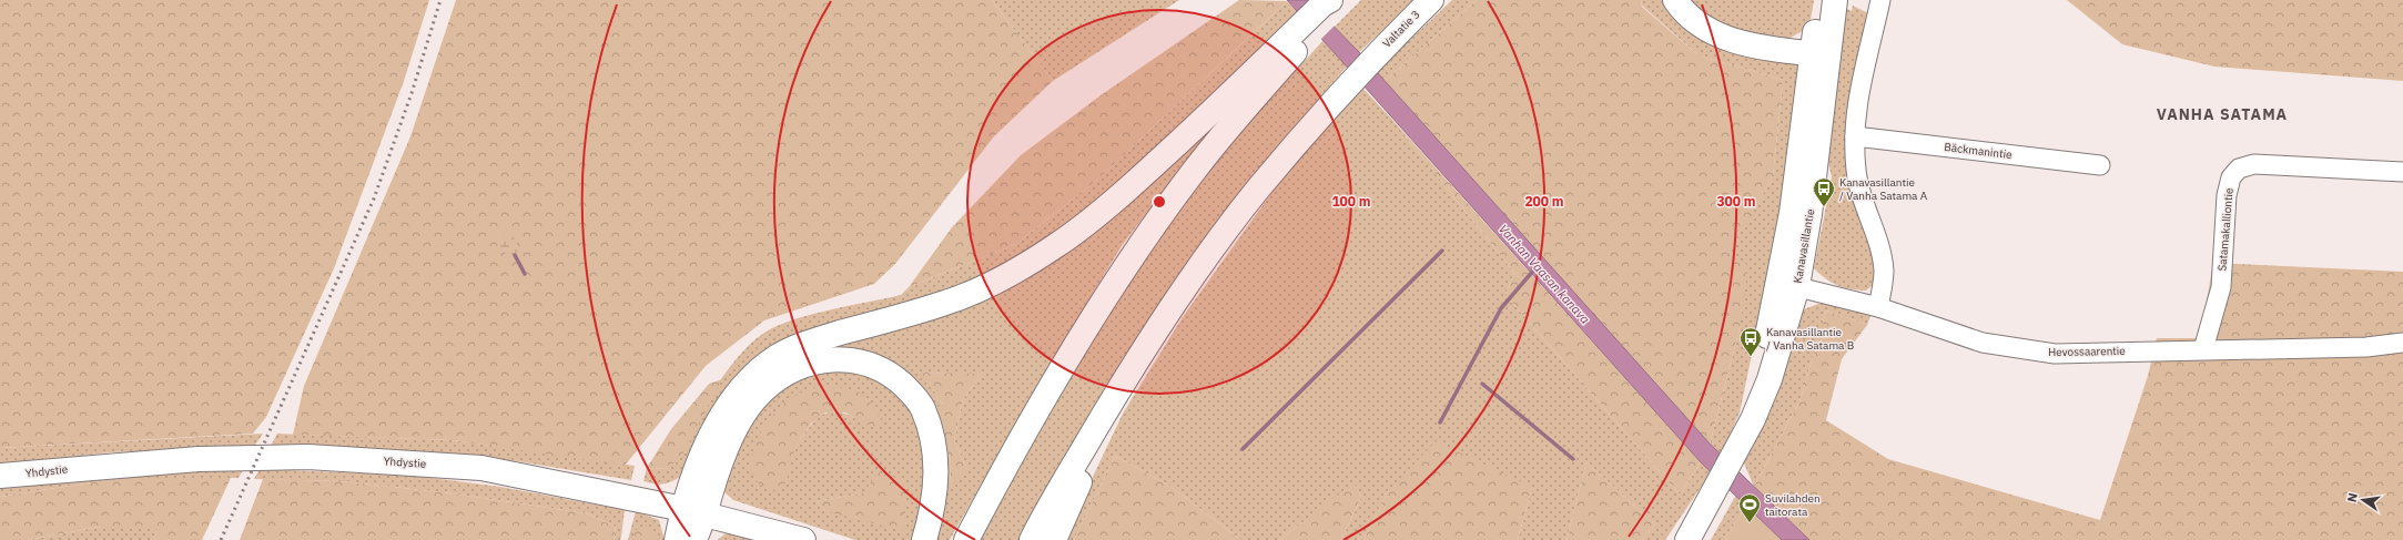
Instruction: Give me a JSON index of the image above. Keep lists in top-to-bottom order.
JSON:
{
  "streets": {
    "main road": ["Valtatie 3", "Kanavasillantie", "Yhdystie"],
    "street": ["Bäckmanintie", "Satamakalliontie", "Hevossaarentie"]
  },
  "crossings": [
    ["Satamakalliontie", "Hevossaarentie"],
    ["Kanavasillantie", "Hevossaarentie"]
  ],
  "districts": ["VANHA SATAMA"],
  "water": ["Vanhan Vaasan kanava"],
  "places": {
    "bus stop": ["Kanavasillantie / Vanha Satama A", "Kanavasillantie / Vanha Satama B"],
    "sports": ["Suvilahden taitorata"]
  },
  "north": "left",
  "rings": ["100 m", "200 m", "300 m"]
}
